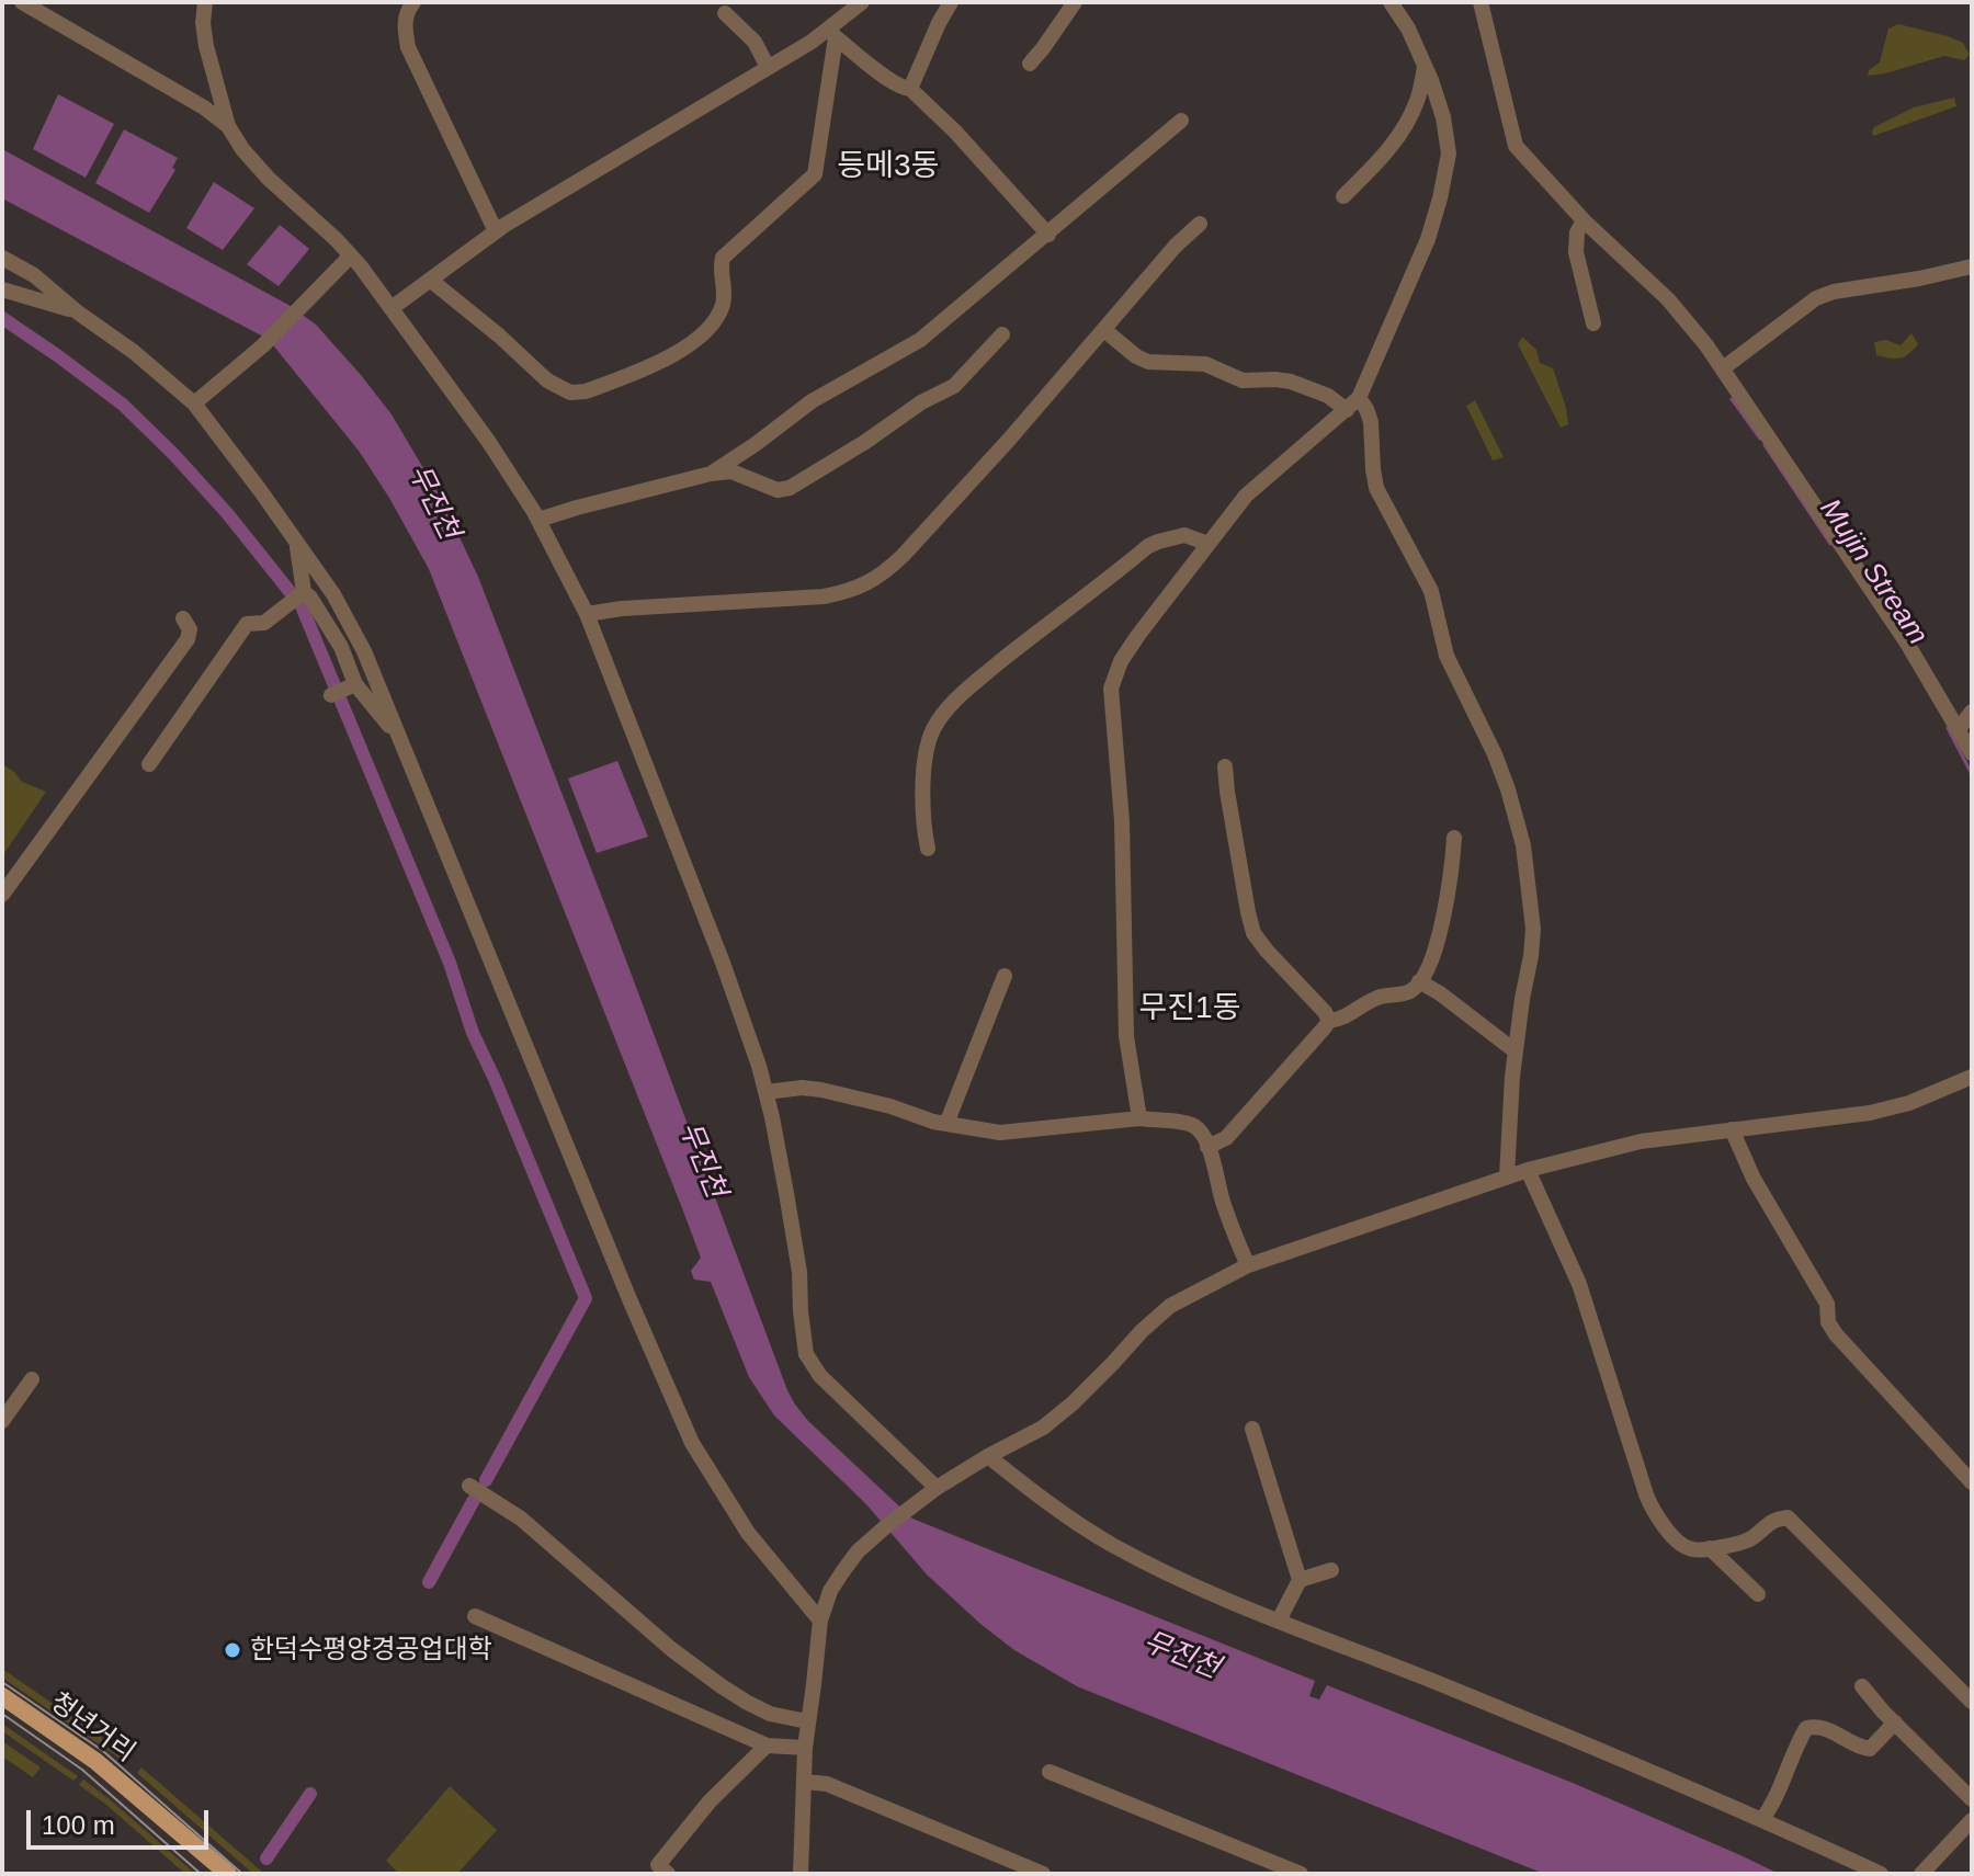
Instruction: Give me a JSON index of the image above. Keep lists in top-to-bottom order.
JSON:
{
  "streets": {
    "main road": ["청년거리"]
  },
  "districts": ["등메3동", "무진1동"],
  "water": ["무진천", "Mujin Stream"],
  "places": ["한덕수평양경공업대학"],
  "scale_bar": "100 m"
}
